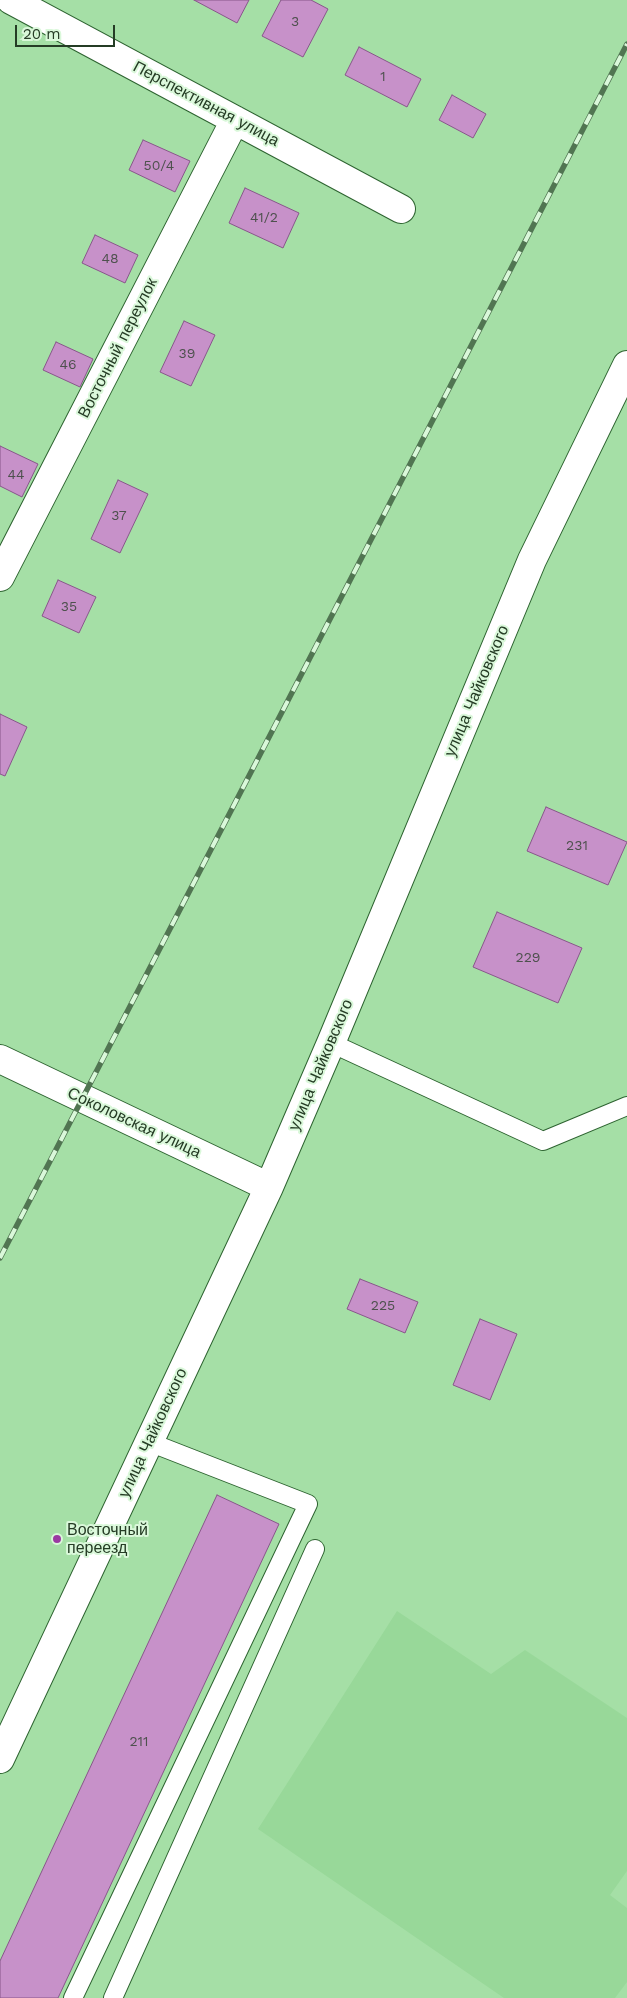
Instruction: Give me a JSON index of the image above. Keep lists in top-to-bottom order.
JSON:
{
  "streets": {
    "street": [
      "Перспективная улица",
      "Восточный переулок",
      "улица Чайковского",
      "Соколовская улица"
    ]
  },
  "crossings": [
    ["Перспективная улица", "Восточный переулок"],
    ["улица Чайковского", "Соколовская улица"]
  ],
  "places": ["Восточный переезд"],
  "house_numbers": [
    "3",
    "1",
    "50/4",
    "41/2",
    "48",
    "39",
    "46",
    "44",
    "37",
    "35",
    "231",
    "229",
    "225",
    "211"
  ],
  "scale_bar": "20 m"
}
